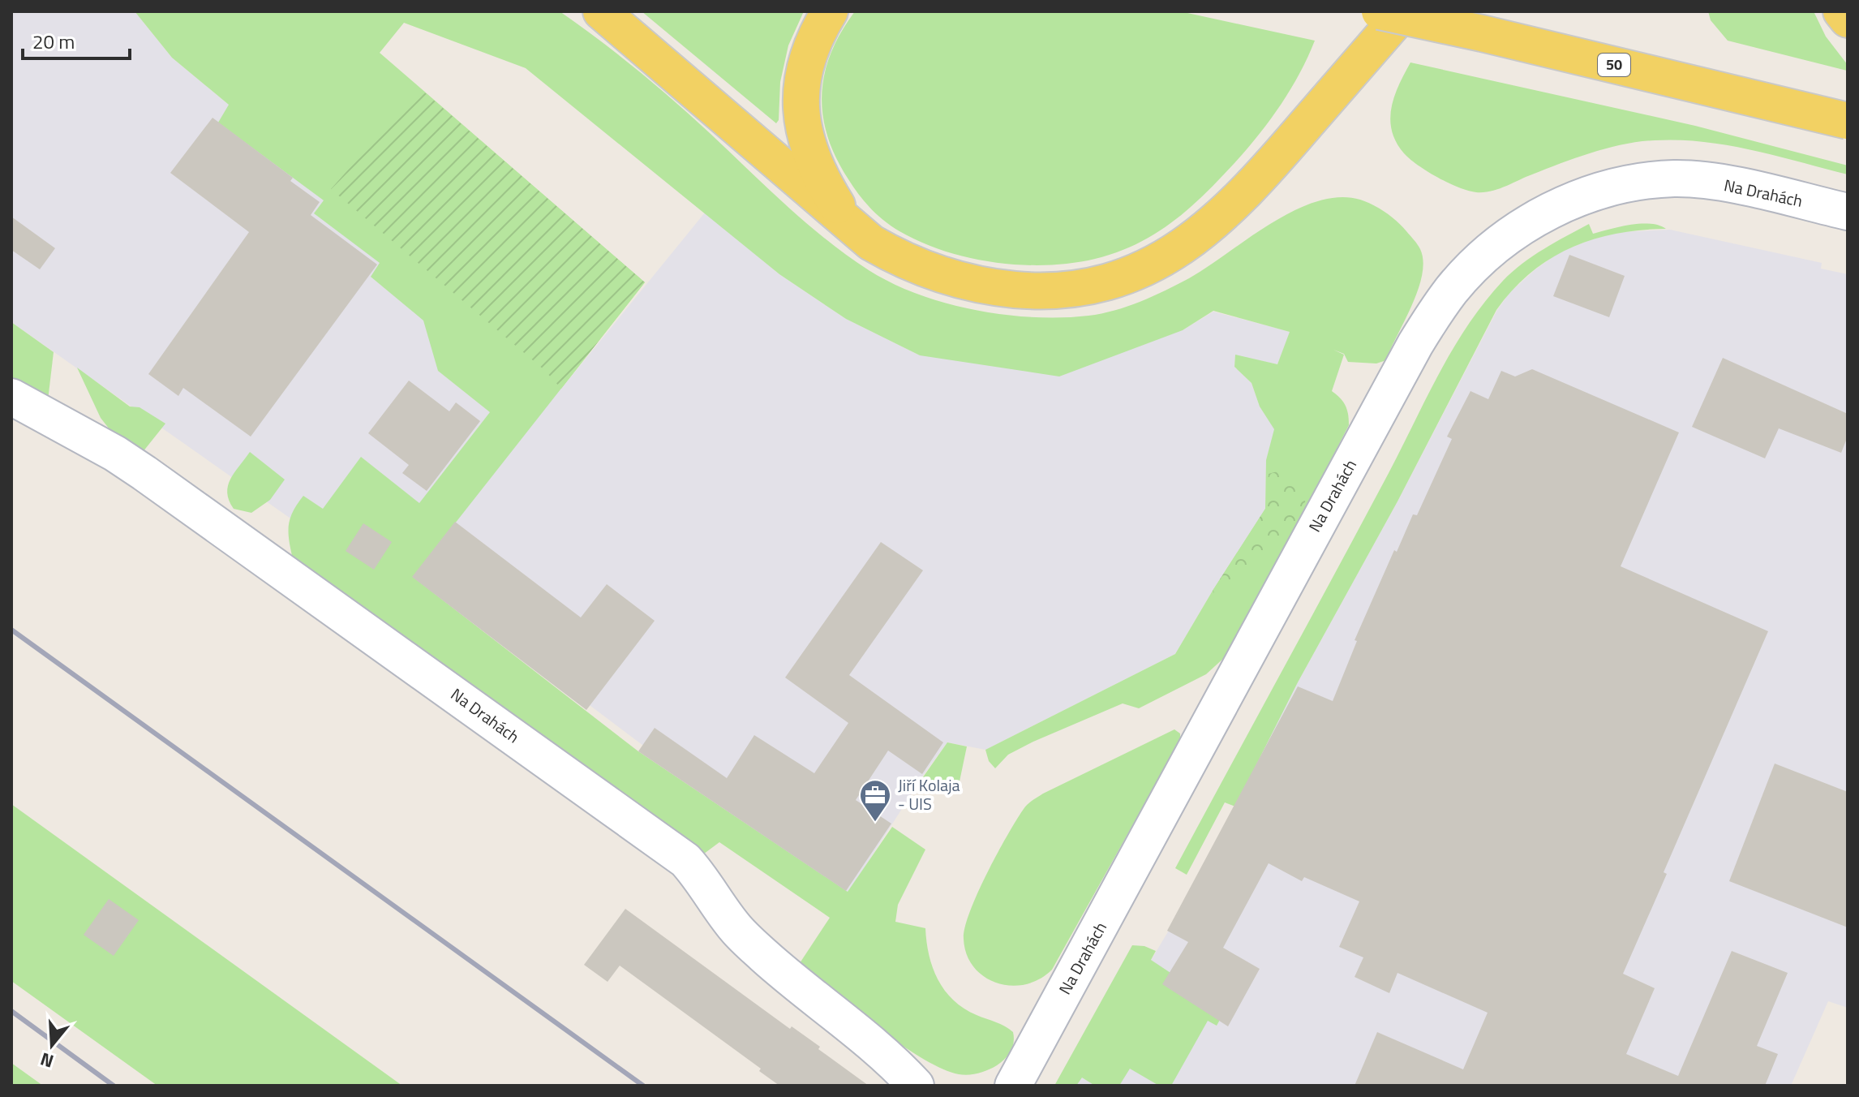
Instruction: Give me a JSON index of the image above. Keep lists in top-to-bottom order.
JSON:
{
  "streets": {
    "main road": ["50"],
    "street": ["Na Drahách"]
  },
  "places": {
    "office": ["Jiří Kolaja - UIS"]
  },
  "scale_bar": "20 m",
  "north": "bottom"
}
